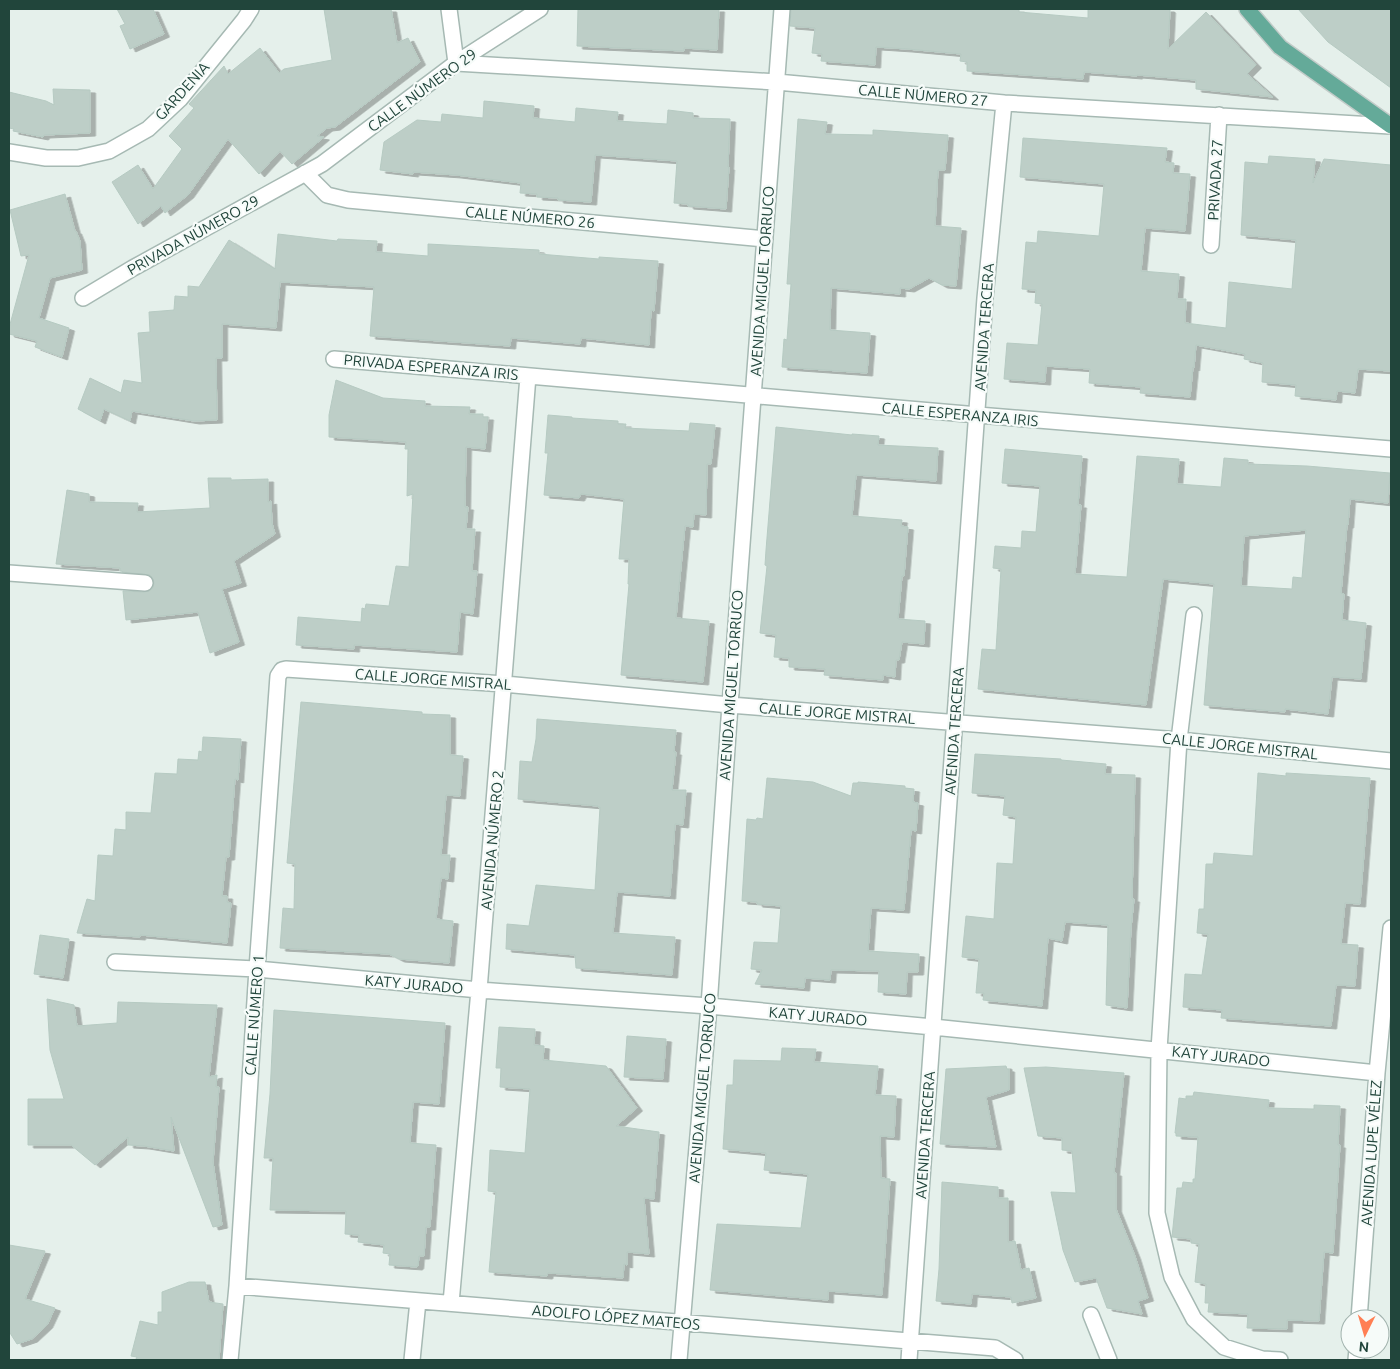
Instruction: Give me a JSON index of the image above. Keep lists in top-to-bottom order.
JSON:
{
  "streets": {
    "street": [
      "CALLE NÚMERO 29",
      "GARDENIA",
      "CALLE NÚMERO 27",
      "PRIVADA 27",
      "CALLE NÚMERO 26",
      "PRIVADA NÚMERO 29",
      "AVENIDA MIGUEL TORRUCO",
      "AVENIDA TERCERA",
      "PRIVADA ESPERANZA IRIS",
      "CALLE ESPERANZA IRIS",
      "CALLE JORGE MISTRAL",
      "AVENIDA NÚMERO 2",
      "KATY JURADO",
      "CALLE NÚMERO 1",
      "AVENIDA LUPE VÉLEZ",
      "ADOLFO LÓPEZ MATEOS"
    ]
  },
  "crossings": [
    ["CALLE NÚMERO 29", "CALLE NÚMERO 27"],
    ["CALLE NÚMERO 29", "CALLE NÚMERO 26"],
    ["CALLE NÚMERO 29", "PRIVADA NÚMERO 29"],
    ["CALLE NÚMERO 27", "PRIVADA 27"],
    ["CALLE NÚMERO 27", "AVENIDA MIGUEL TORRUCO"],
    ["CALLE NÚMERO 27", "AVENIDA TERCERA"],
    ["CALLE NÚMERO 26", "PRIVADA NÚMERO 29"],
    ["CALLE NÚMERO 26", "AVENIDA MIGUEL TORRUCO"],
    ["AVENIDA MIGUEL TORRUCO", "CALLE ESPERANZA IRIS"],
    ["AVENIDA MIGUEL TORRUCO", "CALLE JORGE MISTRAL"],
    ["AVENIDA MIGUEL TORRUCO", "KATY JURADO"],
    ["AVENIDA MIGUEL TORRUCO", "ADOLFO LÓPEZ MATEOS"],
    ["AVENIDA TERCERA", "CALLE ESPERANZA IRIS"],
    ["AVENIDA TERCERA", "CALLE JORGE MISTRAL"],
    ["AVENIDA TERCERA", "KATY JURADO"],
    ["AVENIDA TERCERA", "ADOLFO LÓPEZ MATEOS"],
    ["PRIVADA ESPERANZA IRIS", "CALLE ESPERANZA IRIS"],
    ["PRIVADA ESPERANZA IRIS", "AVENIDA NÚMERO 2"],
    ["CALLE ESPERANZA IRIS", "AVENIDA NÚMERO 2"],
    ["CALLE JORGE MISTRAL", "AVENIDA NÚMERO 2"],
    ["CALLE JORGE MISTRAL", "CALLE NÚMERO 1"],
    ["AVENIDA NÚMERO 2", "KATY JURADO"],
    ["AVENIDA NÚMERO 2", "ADOLFO LÓPEZ MATEOS"],
    ["KATY JURADO", "CALLE NÚMERO 1"],
    ["KATY JURADO", "AVENIDA LUPE VÉLEZ"],
    ["CALLE NÚMERO 1", "ADOLFO LÓPEZ MATEOS"]
  ],
  "north": "bottom"
}
